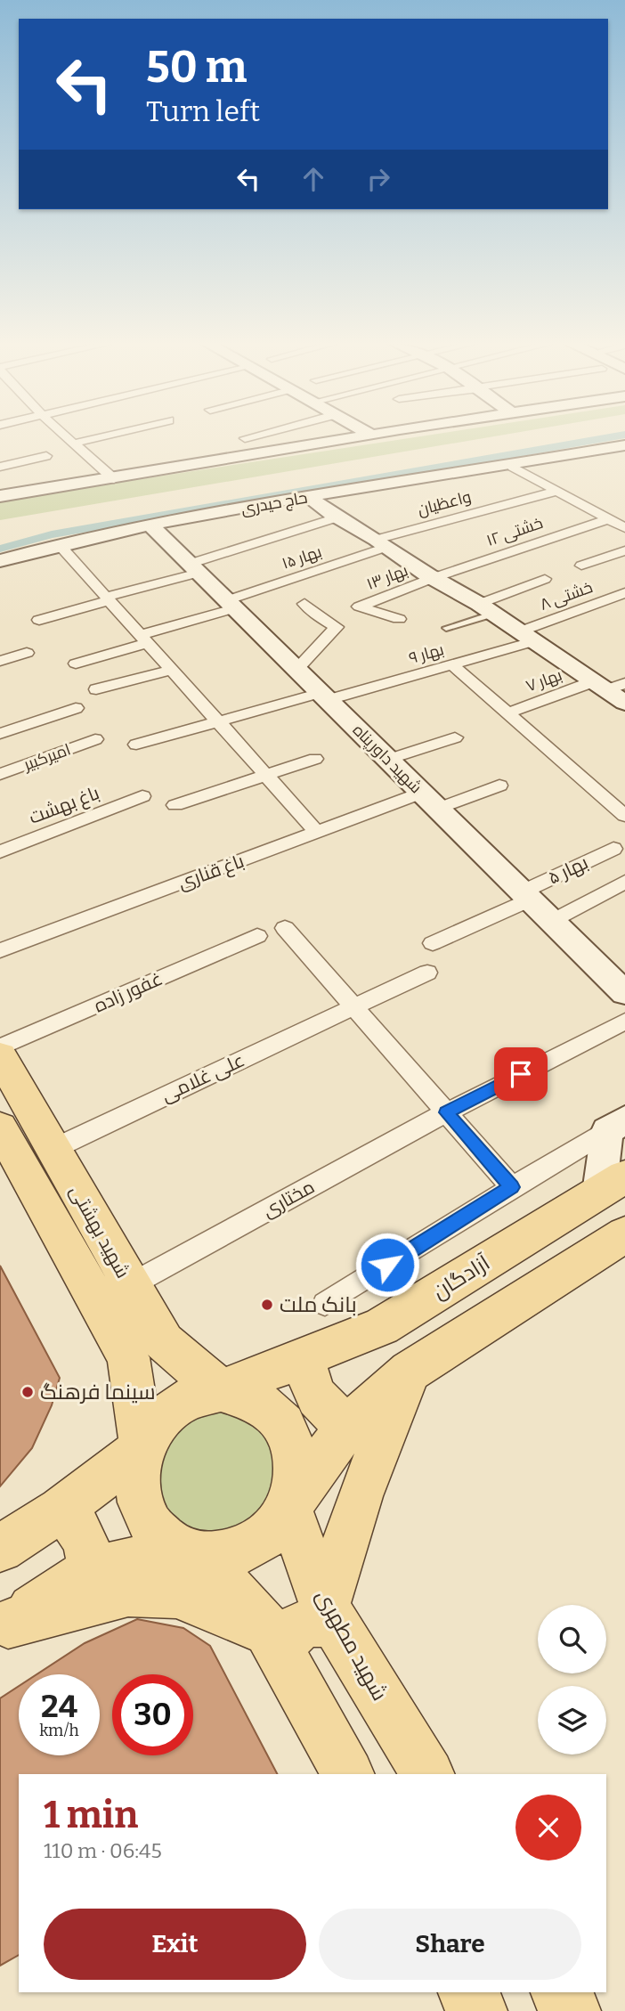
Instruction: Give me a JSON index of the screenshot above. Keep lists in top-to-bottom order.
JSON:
{
  "streets": {
    "main road": ["شهید بهشتی", "آزادگان", "شهید مطهری"],
    "street": [
      "حاج حیدری",
      "واعظیان",
      "خشتی ۱۲",
      "بهار ۱۵",
      "بهار ۱۳",
      "خشتی ۸",
      "بهار ۹",
      "بهار ۷",
      "امیرکبیر",
      "شهید داورپناه",
      "باغ بهشت",
      "بهار ۵",
      "باغ قناری",
      "غفور زاده",
      "علی غلامی",
      "مختاری"
    ]
  },
  "crossings": [
    ["حاج حیدری", "شهید داورپناه"],
    ["واعظیان", "بهار ۱۵"],
    ["خشتی ۱۲", "بهار ۱۳"],
    ["بهار ۱۵", "شهید داورپناه"],
    ["خشتی ۸", "بهار ۹"],
    ["بهار ۹", "شهید داورپناه"],
    ["شهید داورپناه", "بهار ۵"],
    ["شهید داورپناه", "باغ قناری"],
    ["علی غلامی", "شهید بهشتی"],
    ["مختاری", "شهید بهشتی"],
    ["شهید بهشتی", "آزادگان"],
    ["شهید بهشتی", "شهید مطهری"],
    ["آزادگان", "شهید مطهری"]
  ],
  "places": ["بانک ملت", "سینما فرهنگ"],
  "page": {
    "turn": ["50 m", "Turn left"],
    "speed": "24 km/h",
    "limit": "30",
    "heading": ["1 min", "110 m · 06:45"],
    "buttons": ["Exit", "Share"]
  }
}
